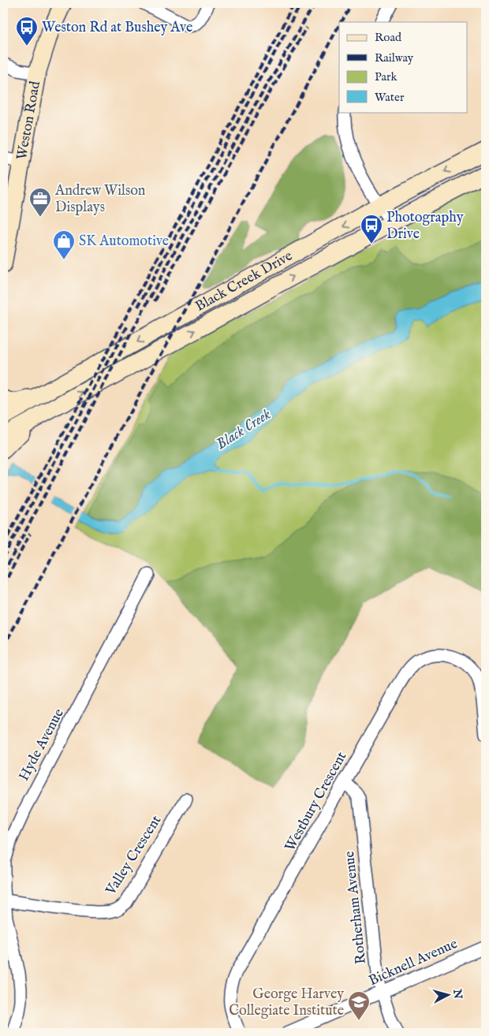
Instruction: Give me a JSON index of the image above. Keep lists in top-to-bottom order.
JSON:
{
  "streets": {
    "main road": ["Weston Road", "Black Creek Drive"],
    "street": [
      "Hyde Avenue",
      "Westbury Crescent",
      "Valley Crescent",
      "Rotherham Avenue",
      "Bicknell Avenue"
    ]
  },
  "crossings": [
    ["Hyde Avenue", "Valley Crescent"],
    ["Westbury Crescent", "Rotherham Avenue"],
    ["Rotherham Avenue", "Bicknell Avenue"]
  ],
  "water": ["Black Creek"],
  "places": {
    "bus stop": ["Weston Rd at Bushey Ave", "Photography Drive"],
    "office": ["Andrew Wilson Displays"],
    "shop": ["SK Automotive"],
    "school or university": ["George Harvey Collegiate Institute"]
  },
  "legend": [
    "Road",
    "Railway",
    "Park",
    "Water"
  ],
  "north": "right"
}
